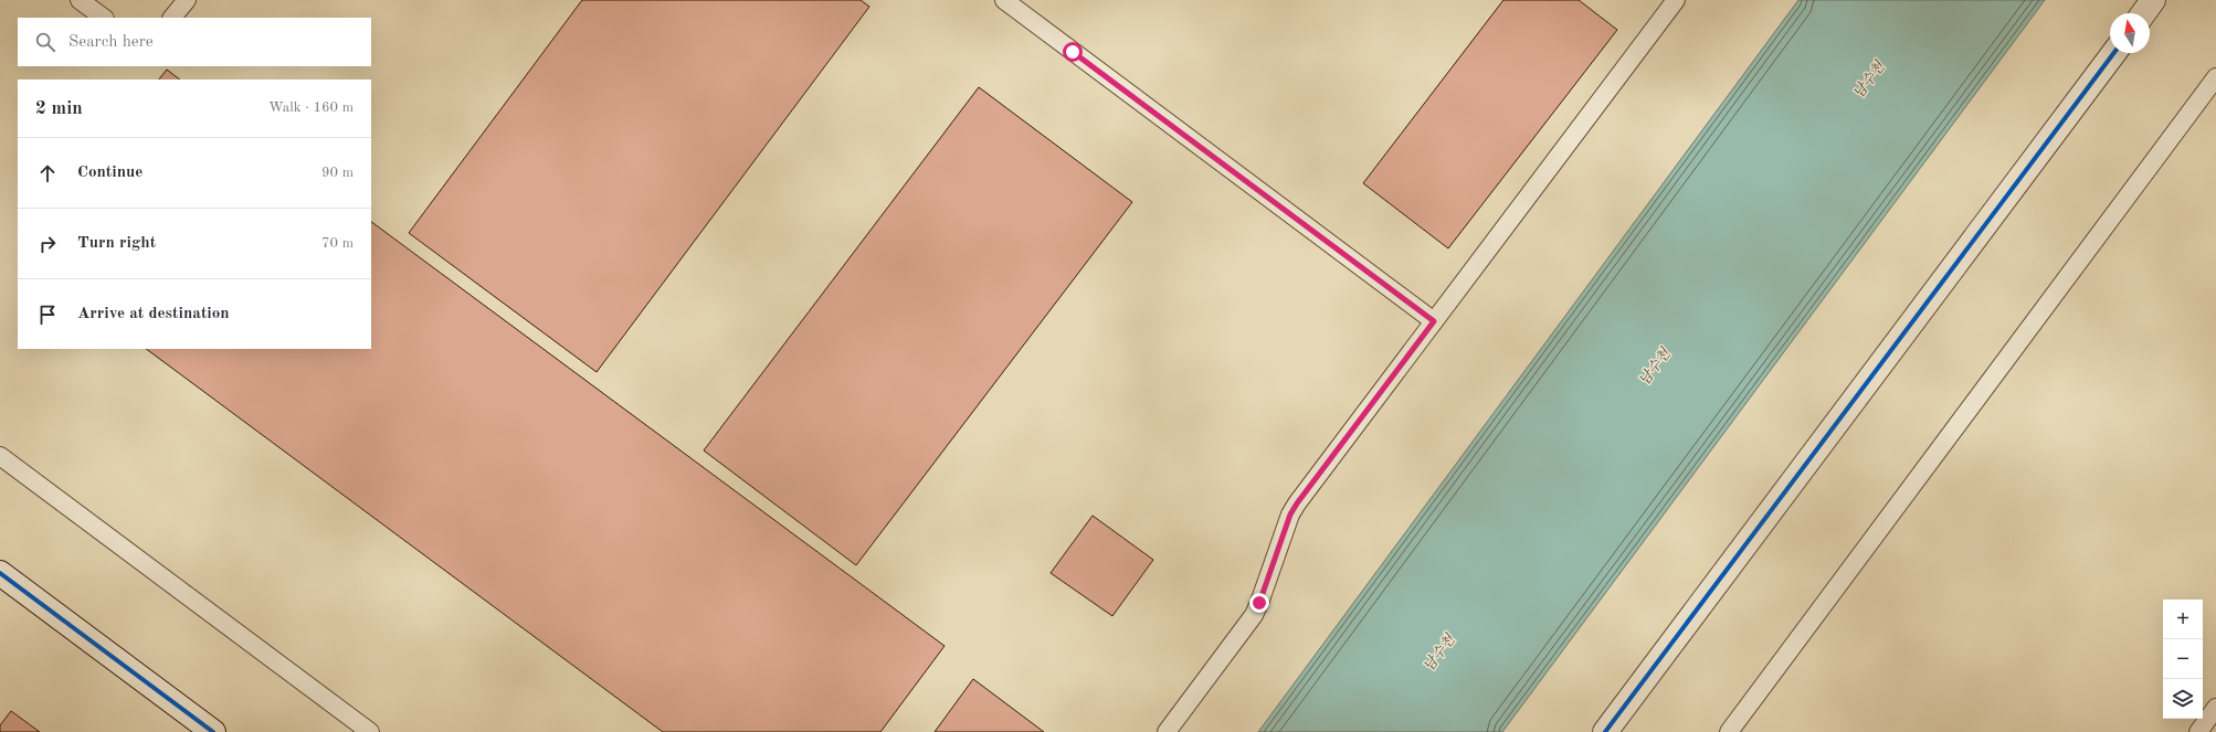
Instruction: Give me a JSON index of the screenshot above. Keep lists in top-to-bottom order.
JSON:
{
  "water": ["남수천"],
  "north": "top",
  "page": {
    "search": "Search here",
    "heading": ["2 min", "Walk · 160 m"],
    "list": [
      ["Continue", "90 m"],
      ["Turn right", "70 m"],
      "Arrive at destination"
    ],
    "map_buttons": ["+", "−"]
  }
}
